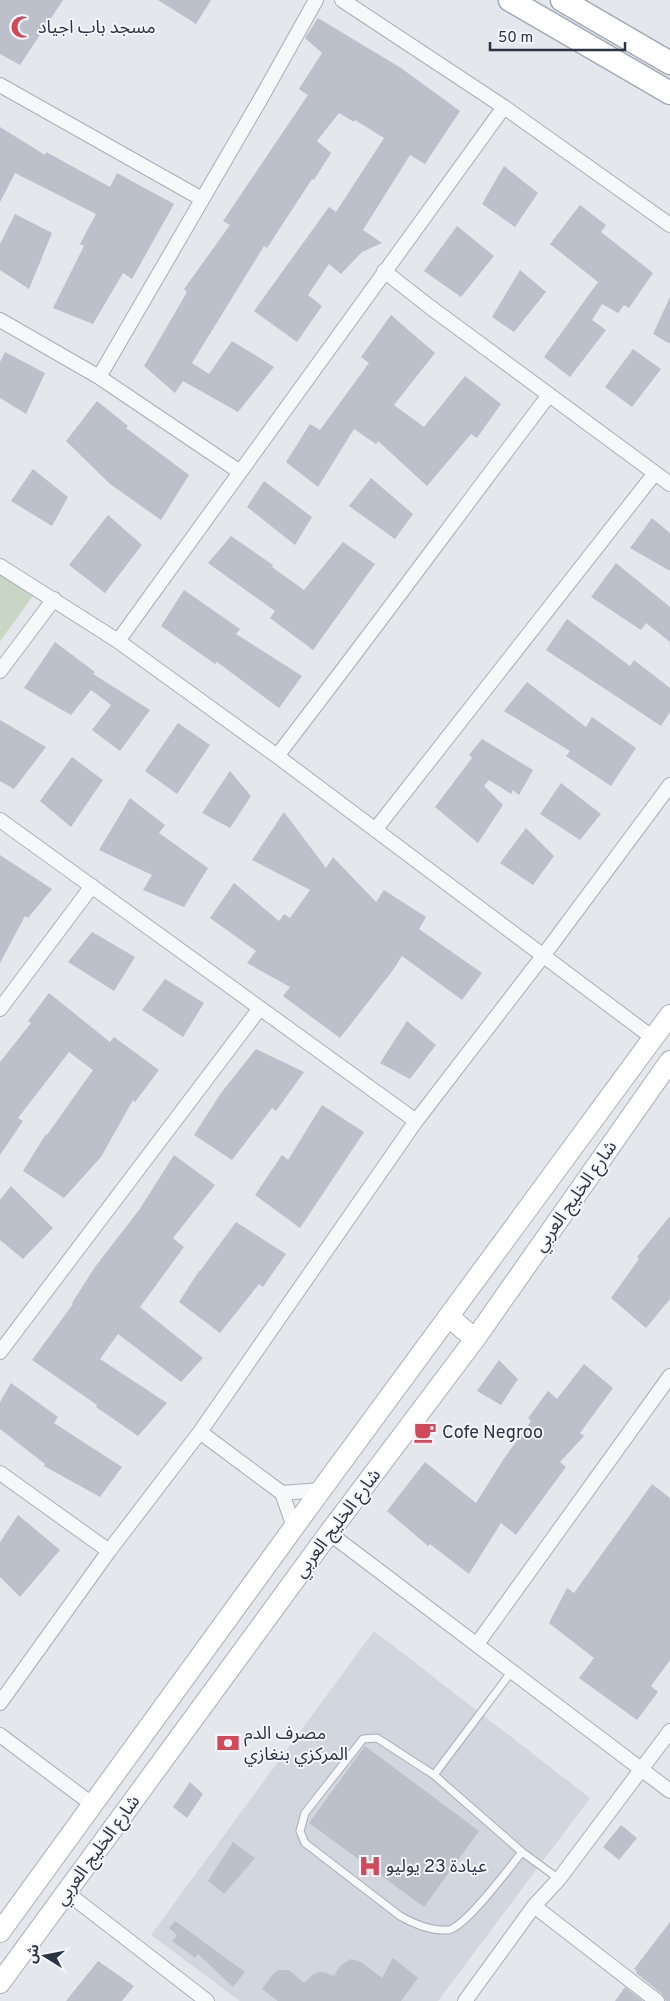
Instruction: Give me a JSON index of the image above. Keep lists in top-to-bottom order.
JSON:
{
  "streets": {
    "main road": ["شارع الخليج العربي"]
  },
  "places": {
    "mosque": ["مسجد باب اجياد"],
    "cafe": ["Cofe Negroo"],
    "bank": ["مصرف الدم المركزي بنغازي"],
    "hospital": ["عيادة 23 يوليو"]
  },
  "scale_bar": "50 m",
  "north": "left"
}
